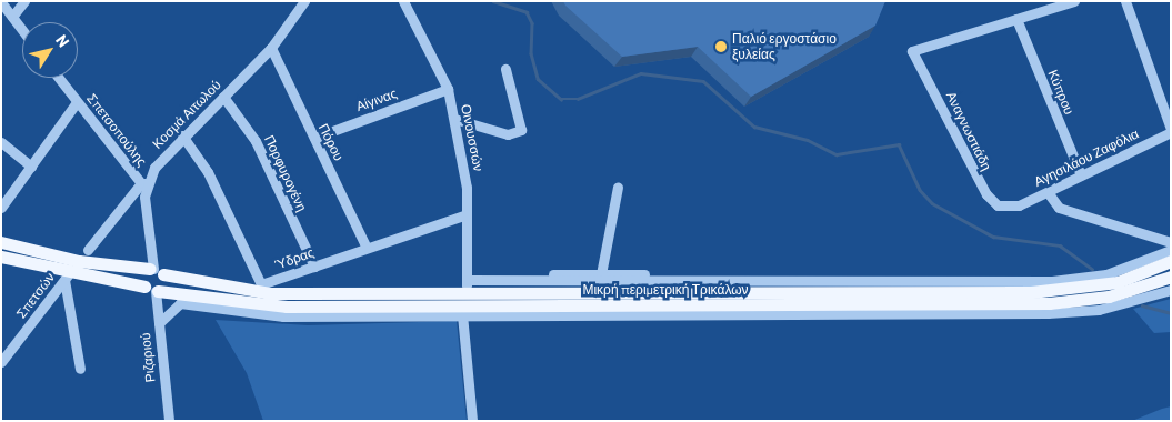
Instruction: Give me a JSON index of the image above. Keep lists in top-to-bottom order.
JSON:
{
  "streets": {
    "main road": ["Μικρή περιμετρική Τρικάλων"],
    "street": [
      "Κύπρου",
      "Αίγινας",
      "Κοσμά Αιτωλού",
      "Σπετσοπούλης",
      "Αναγνωστιάδη",
      "Οινουσσών",
      "Πόρου",
      "Αγησιλάου Ζαφόλια",
      "Πορφυρογένη",
      "Ύδρας",
      "Σπετσών",
      "Ριζαριού"
    ]
  },
  "crossings": [
    ["Κύπρου", "Αναγνωστιάδη"],
    ["Κύπρου", "Αγησιλάου Ζαφόλια"],
    ["Αίγινας", "Οινουσσών"],
    ["Αίγινας", "Πόρου"],
    ["Κοσμά Αιτωλού", "Σπετσοπούλης"],
    ["Κοσμά Αιτωλού", "Πόρου"],
    ["Κοσμά Αιτωλού", "Πορφυρογένη"],
    ["Κοσμά Αιτωλού", "Ύδρας"],
    ["Κοσμά Αιτωλού", "Μικρή περιμετρική Τρικάλων"],
    ["Αναγνωστιάδη", "Αγησιλάου Ζαφόλια"],
    ["Οινουσσών", "Ύδρας"],
    ["Οινουσσών", "Μικρή περιμετρική Τρικάλων"],
    ["Πόρου", "Ύδρας"],
    ["Πορφυρογένη", "Ύδρας"],
    ["Μικρή περιμετρική Τρικάλων", "Σπετσών"],
    ["Μικρή περιμετρική Τρικάλων", "Ριζαριού"]
  ],
  "places": ["Παλιό εργοστάσιο ξυλείας"],
  "north": "top right"
}
